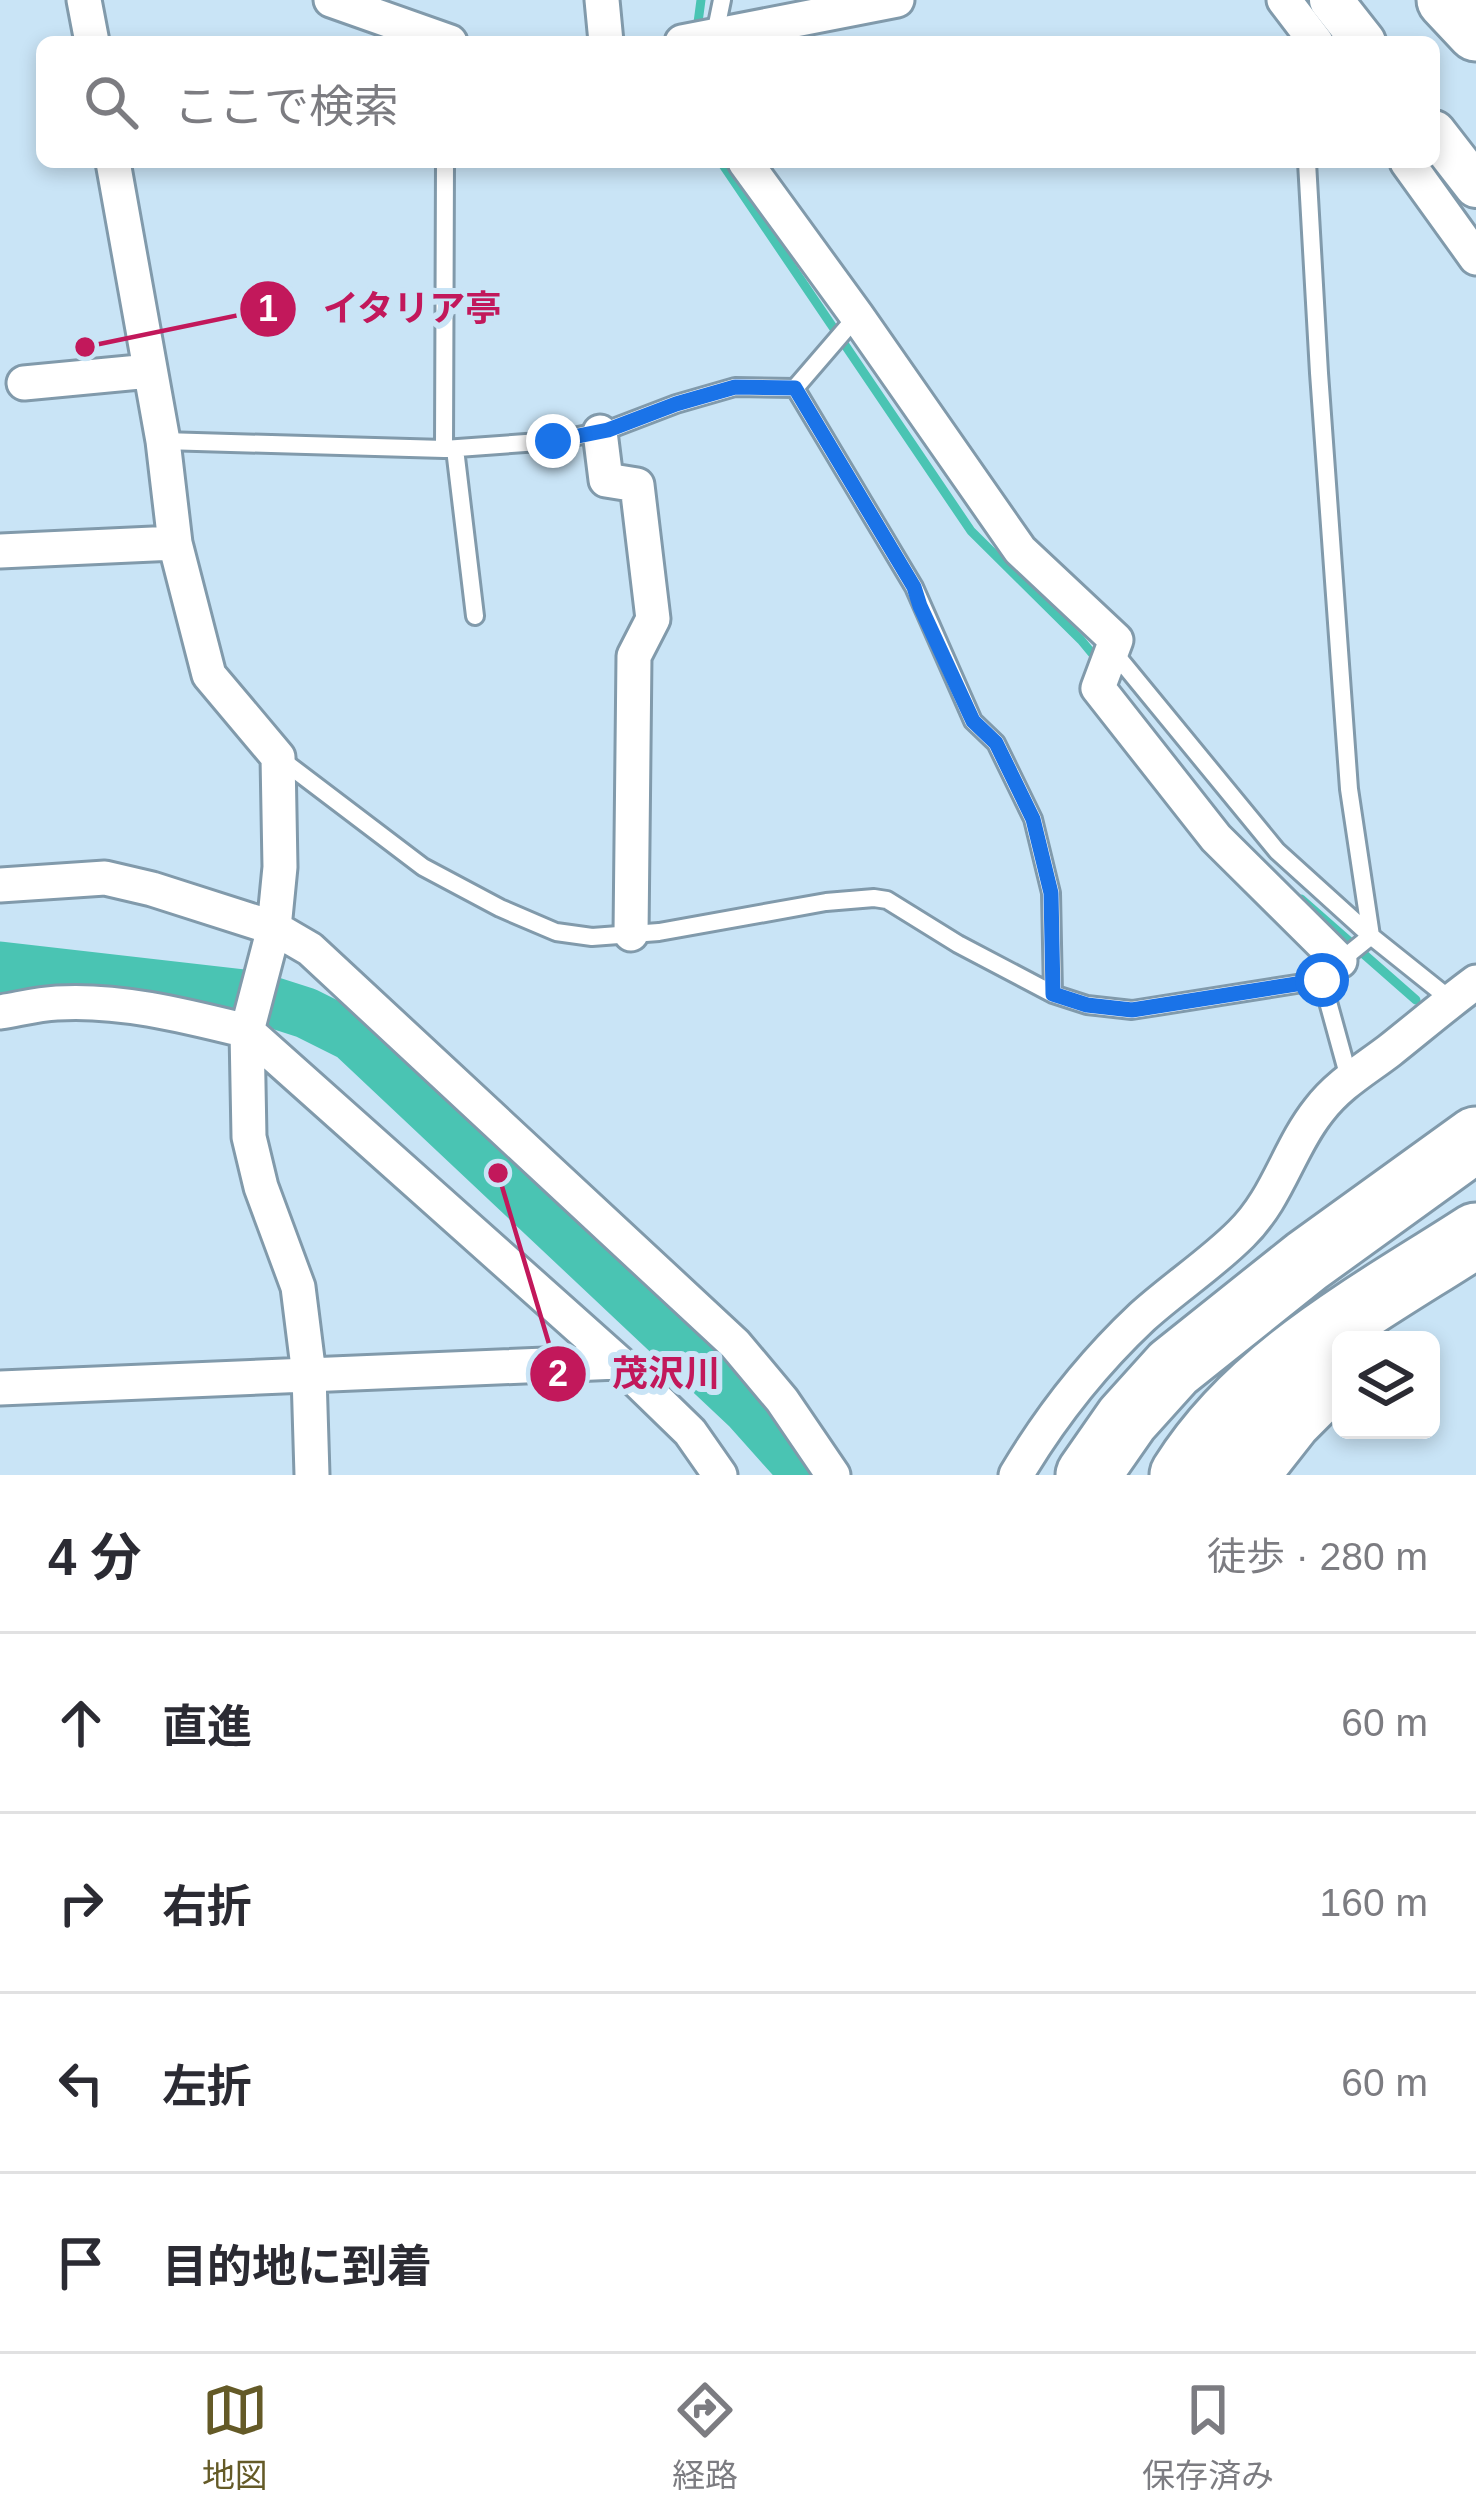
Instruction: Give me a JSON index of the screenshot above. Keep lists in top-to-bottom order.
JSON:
{
  "places": ["イタリア亭", "茂沢川"],
  "page": {
    "search": "ここで検索",
    "heading": ["4 分", "徒歩 · 280 m"],
    "list": [
      ["直進", "60 m"],
      ["右折", "160 m"],
      ["左折", "60 m"],
      "目的地に到着"
    ],
    "nav": ["地図", "経路", "保存済み"]
  }
}
